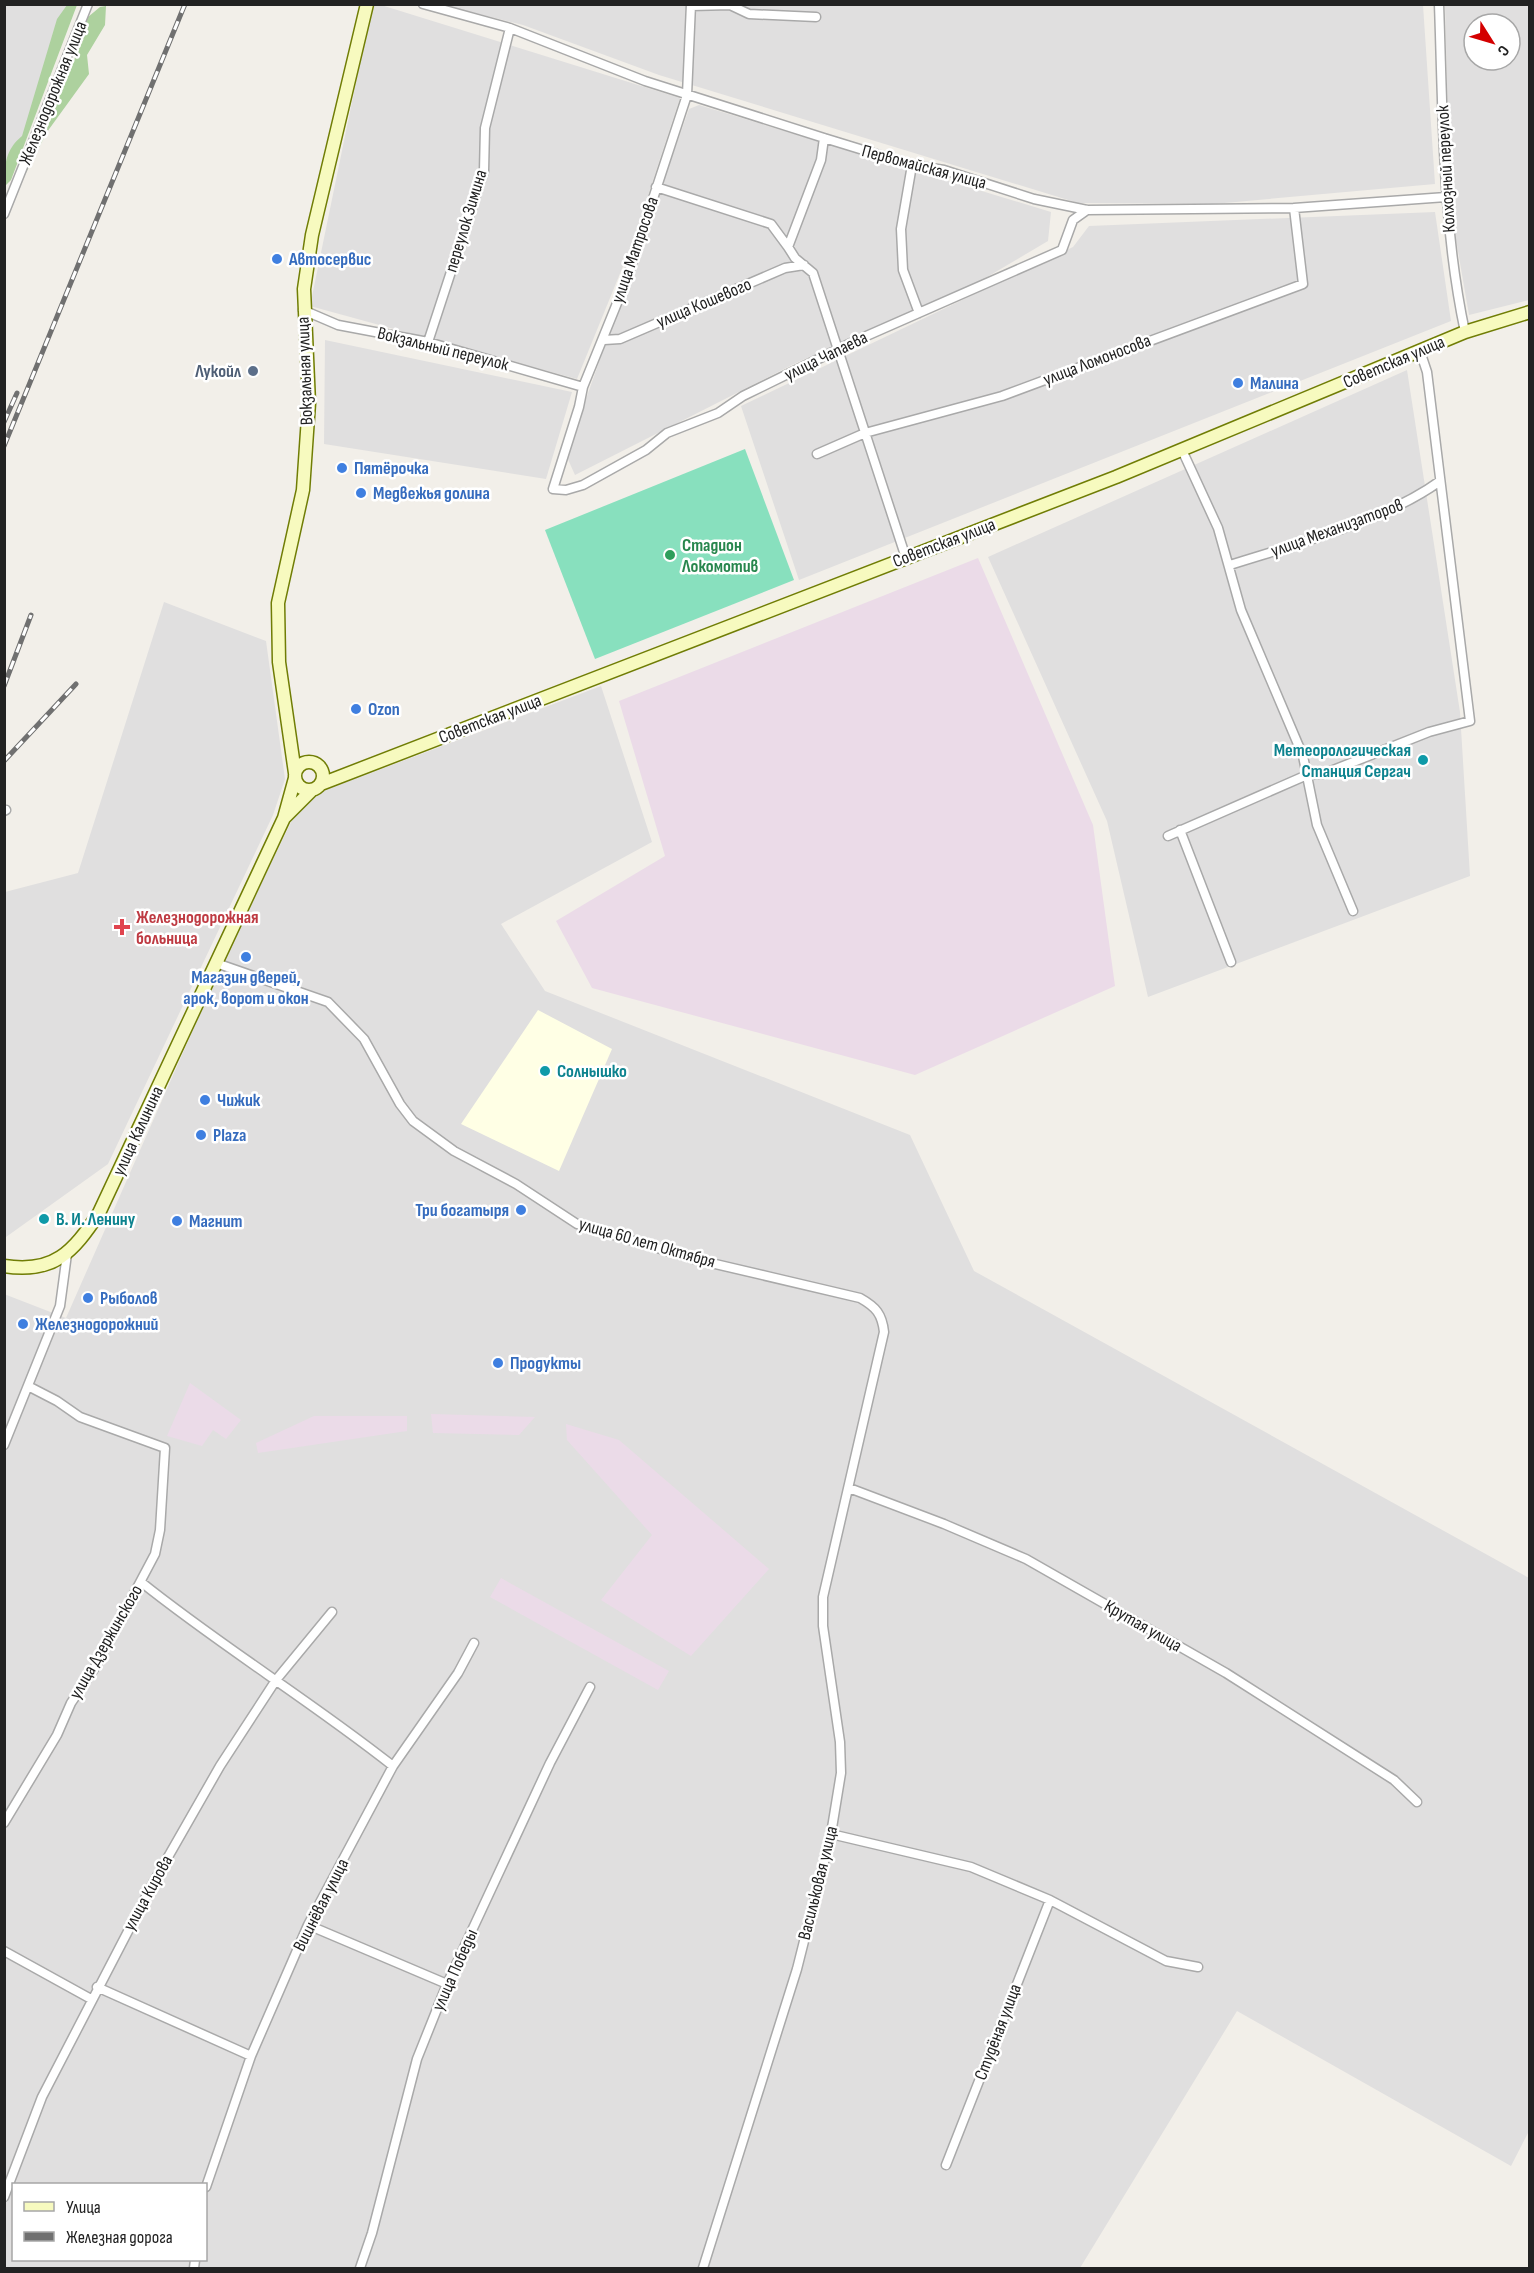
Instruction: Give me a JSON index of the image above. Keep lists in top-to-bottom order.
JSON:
{
  "streets": {
    "main road": ["Советская улица", "Вокзальная улица", "улица Калинина"],
    "street": [
      "Железнодорожная улица",
      "Первомайская улица",
      "Колхозный переулок",
      "переулок Зимина",
      "улица Матросова",
      "улица Кошевого",
      "Вокзальный переулок",
      "улица Чапаева",
      "улица Ломоносова",
      "улица Механизаторов",
      "улица 60 лет Октября",
      "Крутая улица",
      "улица Дзержинского",
      "Васильковая улица",
      "улица Кирова",
      "Вишнёвая улица",
      "улица Победы",
      "Студёная улица"
    ]
  },
  "crossings": [
    ["Первомайская улица", "Колхозный переулок"],
    ["Первомайская улица", "переулок Зимина"],
    ["Первомайская улица", "улица Матросова"],
    ["Первомайская улица", "улица Чапаева"],
    ["Первомайская улица", "улица Ломоносова"],
    ["Колхозный переулок", "Советская улица"],
    ["переулок Зимина", "Вокзальный переулок"],
    ["улица Матросова", "улица Кошевого"],
    ["улица Матросова", "Вокзальный переулок"],
    ["улица Матросова", "улица Чапаева"],
    ["Вокзальный переулок", "Вокзальная улица"],
    ["улица Калинина", "улица 60 лет Октября"],
    ["улица 60 лет Октября", "Крутая улица"],
    ["улица 60 лет Октября", "Васильковая улица"],
    ["Крутая улица", "Васильковая улица"]
  ],
  "places": {
    "other": [
      "Автосервис",
      "Лукойл",
      "Малина",
      "Пятёрочка",
      "Медвежья долина",
      "Стадион Локомотив",
      "Ozon",
      "Метеорологическая Станция Сергач",
      "Магазин дверей, арок, ворот и окон",
      "Солнышко",
      "Чижик",
      "Plaza",
      "Три богатыря",
      "В. И. Ленину",
      "Магнит",
      "Рыболов",
      "Железнодорожний",
      "Продукты"
    ],
    "health": ["Железнодорожная больница"]
  },
  "legend": ["Улица", "Железная дорога"],
  "north": "bottom right"
}
